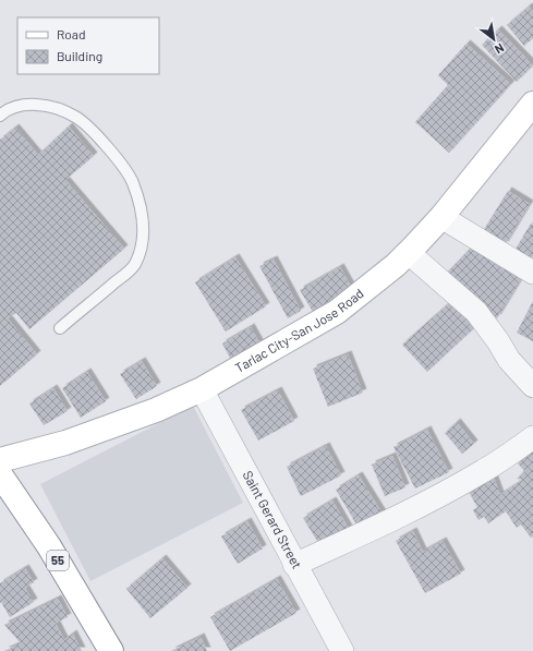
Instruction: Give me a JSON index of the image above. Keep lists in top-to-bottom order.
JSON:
{
  "streets": {
    "main road": ["Tarlac City-San Jose Road", "55"],
    "street": ["Saint Gerard Street"]
  },
  "crossings": [
    ["Tarlac City-San Jose Road", "Saint Gerard Street"]
  ],
  "legend": ["Road", "Building"],
  "north": "bottom right"
}
